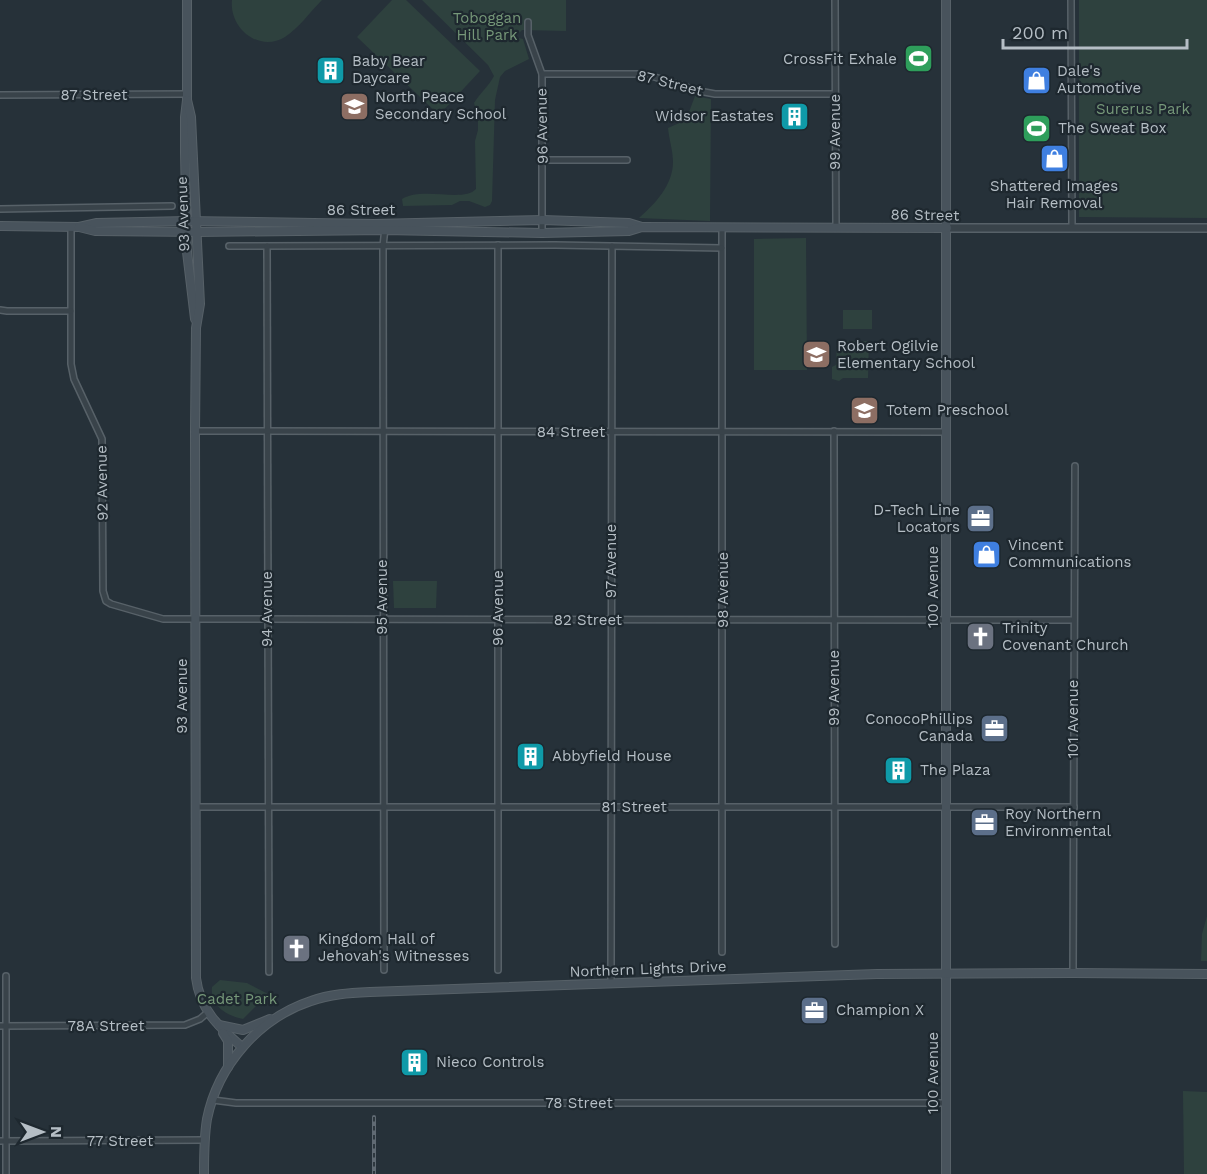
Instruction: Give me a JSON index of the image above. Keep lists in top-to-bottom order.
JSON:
{
  "streets": {
    "main road": [
      "86 Street",
      "93 Avenue",
      "100 Avenue",
      "Northern Lights Drive"
    ],
    "street": [
      "87 Street",
      "96 Avenue",
      "99 Avenue",
      "84 Street",
      "92 Avenue",
      "97 Avenue",
      "98 Avenue",
      "95 Avenue",
      "94 Avenue",
      "82 Street",
      "101 Avenue",
      "81 Street",
      "78A Street",
      "78 Street",
      "77 Street"
    ]
  },
  "crossings": [
    ["87 Street", "96 Avenue"],
    ["87 Street", "99 Avenue"],
    ["87 Street", "93 Avenue"],
    ["96 Avenue", "86 Street"],
    ["96 Avenue", "84 Street"],
    ["96 Avenue", "82 Street"],
    ["96 Avenue", "81 Street"],
    ["99 Avenue", "86 Street"],
    ["99 Avenue", "84 Street"],
    ["99 Avenue", "82 Street"],
    ["99 Avenue", "81 Street"],
    ["86 Street", "93 Avenue"],
    ["86 Street", "92 Avenue"],
    ["86 Street", "100 Avenue"],
    ["86 Street", "98 Avenue"],
    ["86 Street", "95 Avenue"],
    ["93 Avenue", "84 Street"],
    ["93 Avenue", "82 Street"],
    ["93 Avenue", "81 Street"],
    ["93 Avenue", "Northern Lights Drive"],
    ["93 Avenue", "78A Street"],
    ["84 Street", "97 Avenue"],
    ["84 Street", "100 Avenue"],
    ["84 Street", "98 Avenue"],
    ["84 Street", "95 Avenue"],
    ["84 Street", "94 Avenue"],
    ["92 Avenue", "82 Street"],
    ["97 Avenue", "82 Street"],
    ["97 Avenue", "81 Street"],
    ["97 Avenue", "Northern Lights Drive"],
    ["100 Avenue", "82 Street"],
    ["100 Avenue", "81 Street"],
    ["100 Avenue", "Northern Lights Drive"],
    ["100 Avenue", "78 Street"],
    ["98 Avenue", "82 Street"],
    ["98 Avenue", "81 Street"],
    ["95 Avenue", "82 Street"],
    ["95 Avenue", "81 Street"],
    ["94 Avenue", "82 Street"],
    ["94 Avenue", "81 Street"],
    ["82 Street", "101 Avenue"],
    ["101 Avenue", "81 Street"],
    ["101 Avenue", "Northern Lights Drive"],
    ["Northern Lights Drive", "78 Street"],
    ["Northern Lights Drive", "77 Street"]
  ],
  "parks": ["Toboggan Hill Park", "Surerus Park", "Cadet Park"],
  "places": {
    "sports": ["CrossFit Exhale", "The Sweat Box"],
    "building": [
      "Baby Bear Daycare",
      "Widsor Eastates",
      "Abbyfield House",
      "The Plaza",
      "Nieco Controls"
    ],
    "shop": ["Dale's Automotive", "Shattered Images Hair Removal", "Vincent Communications"],
    "school or university": ["North Peace Secondary School", "Robert Ogilvie Elementary School", "Totem Preschool"],
    "office": [
      "D-Tech Line Locators",
      "ConocoPhillips Canada",
      "Roy Northern Environmental",
      "Champion X"
    ],
    "church": ["Trinity Covenant Church", "Kingdom Hall of Jehovah's Witnesses"]
  },
  "scale_bar": "200 m",
  "north": "right"
}
